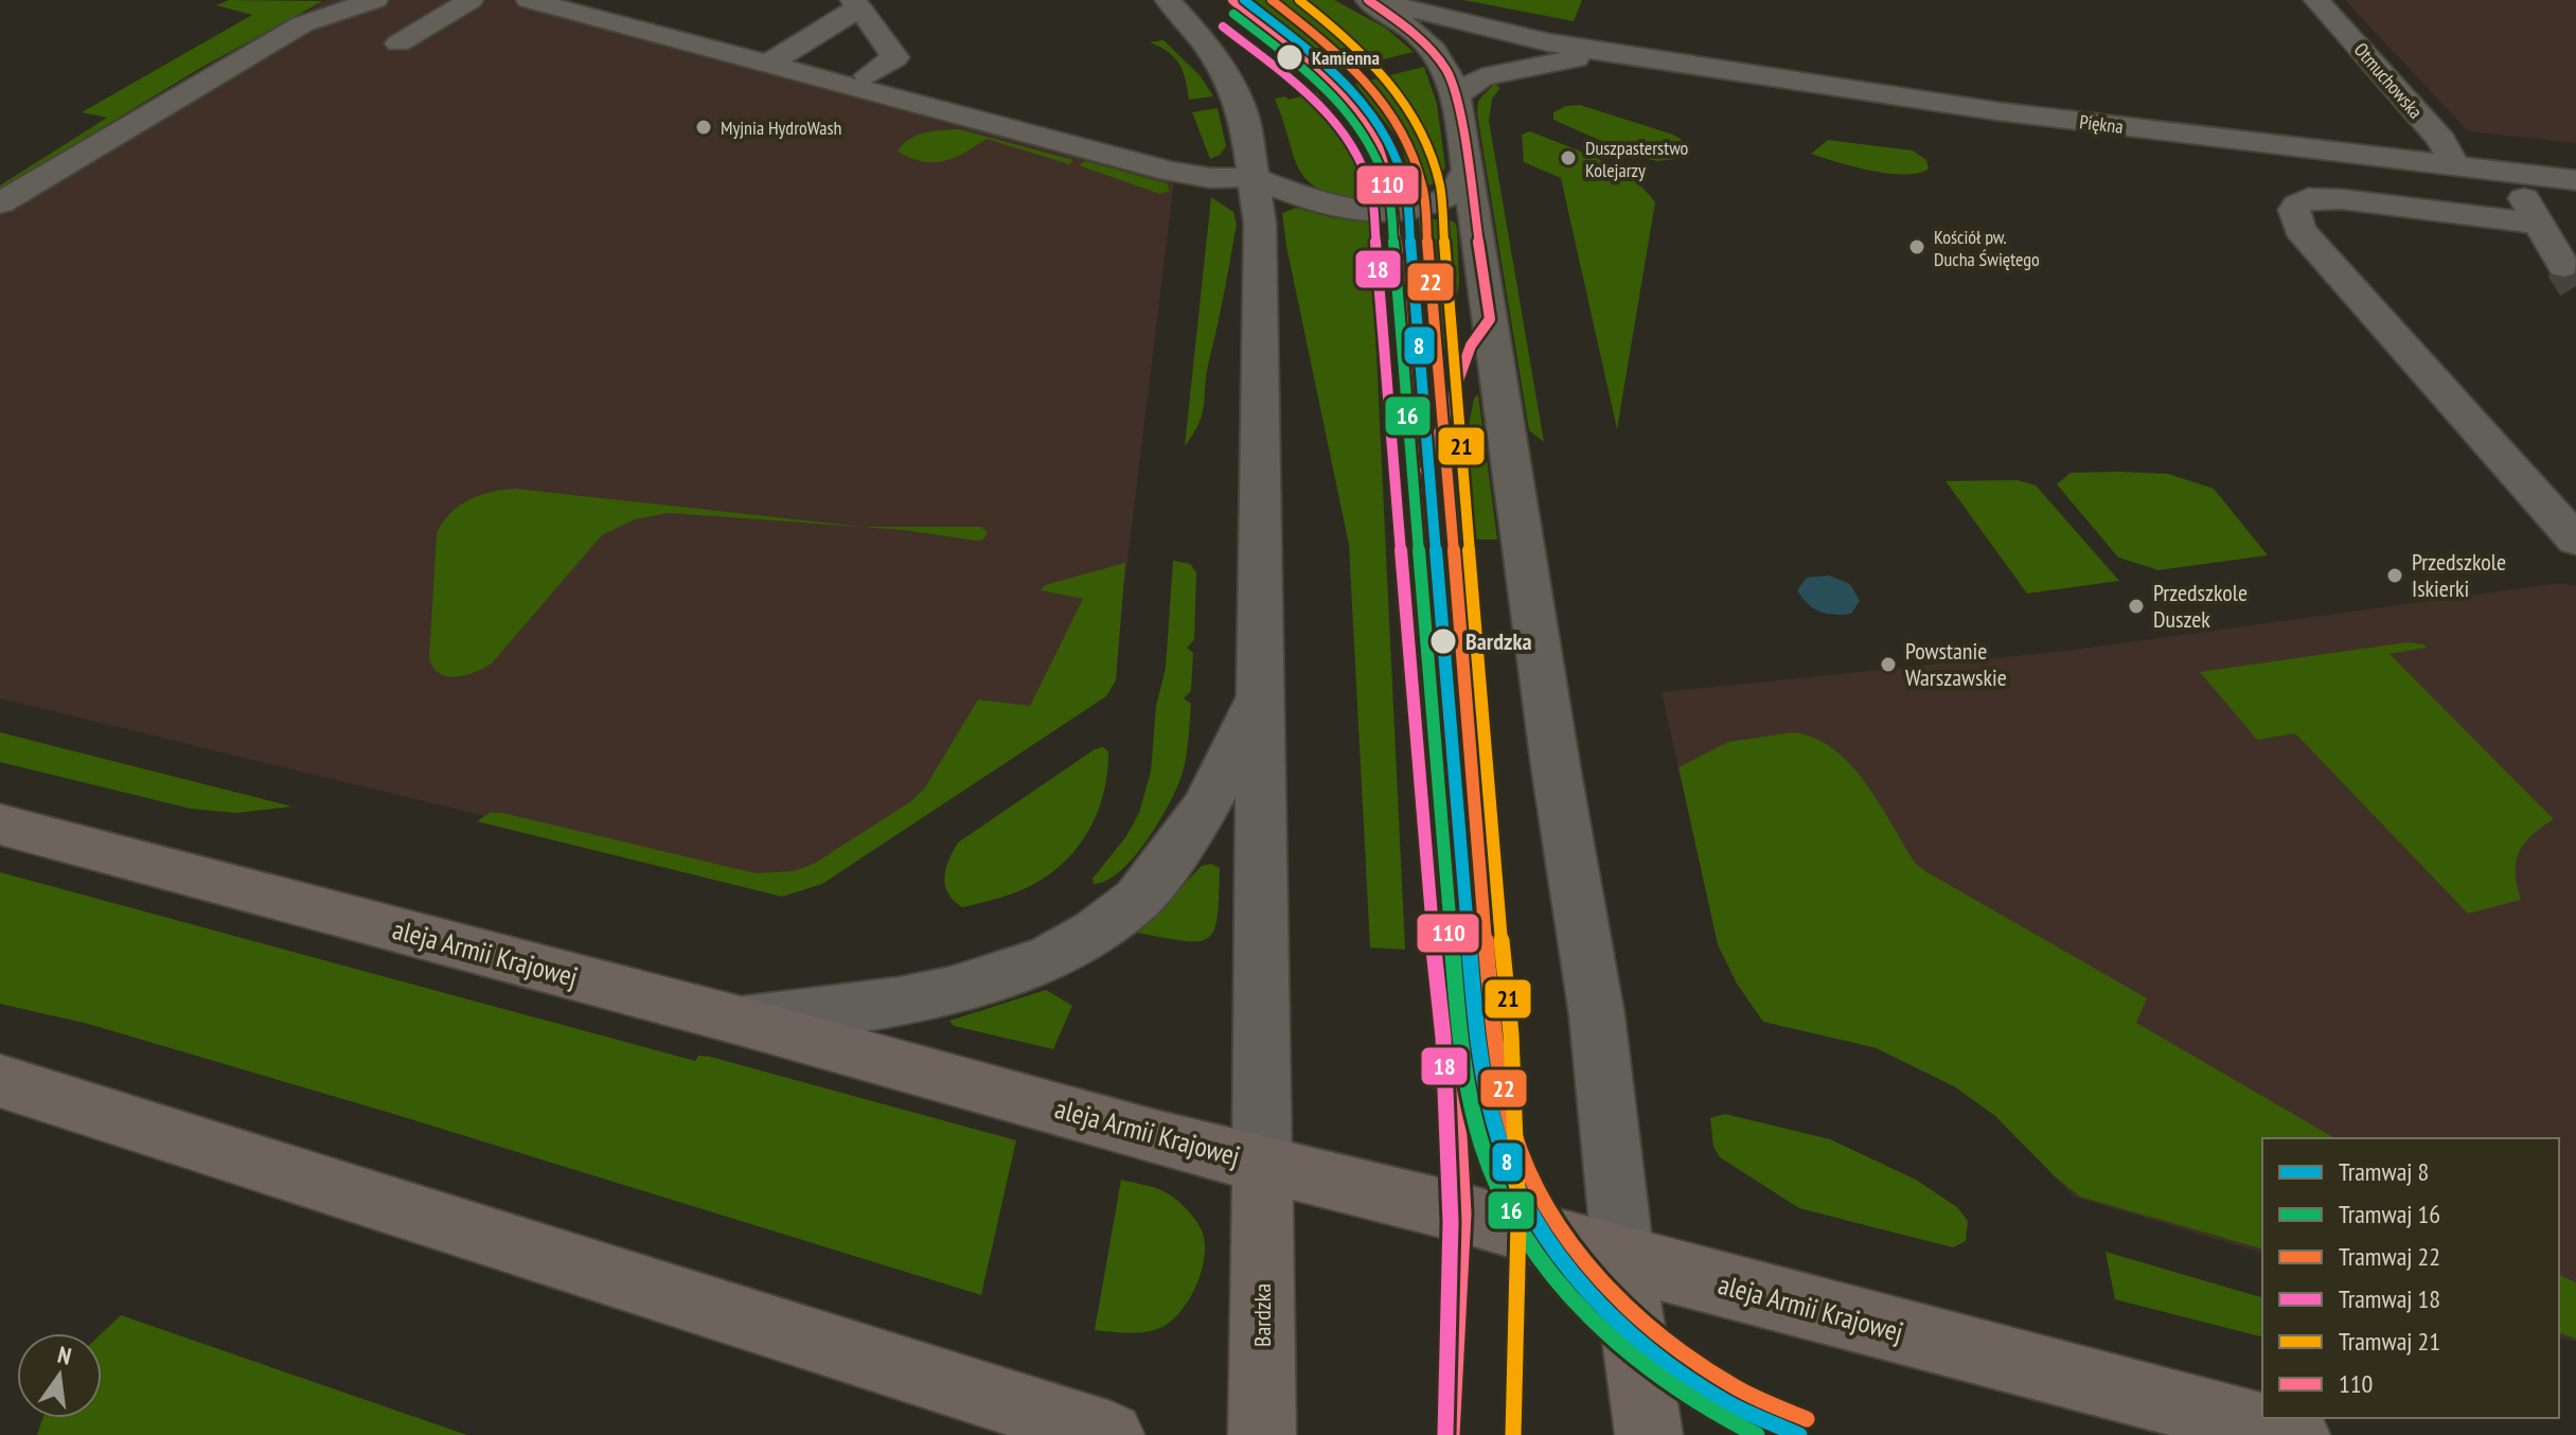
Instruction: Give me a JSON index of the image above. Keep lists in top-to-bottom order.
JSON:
{
  "streets": {
    "main road": ["aleja Armii Krajowej", "Bardzka"],
    "street": ["Otmuchowska", "Piękna"]
  },
  "crossings": [
    ["Otmuchowska", "Piękna"],
    ["aleja Armii Krajowej", "Bardzka"]
  ],
  "places": [
    "Kamienna",
    "Myjnia HydroWash",
    "Duszpasterstwo Kolejarzy",
    "Kościół pw. Ducha Świętego",
    "Przedszkole Iskierki",
    "Przedszkole Duszek",
    "Bardzka",
    "Powstanie Warszawskie"
  ],
  "lines": [
    "tram line 8",
    "tram line 22",
    "tram line 21",
    "transit line 110",
    "tram line 16",
    "tram line 18"
  ],
  "legend": [
    "Tramwaj 8",
    "Tramwaj 16",
    "Tramwaj 22",
    "Tramwaj 18",
    "Tramwaj 21",
    "110"
  ],
  "north": "top"
}
